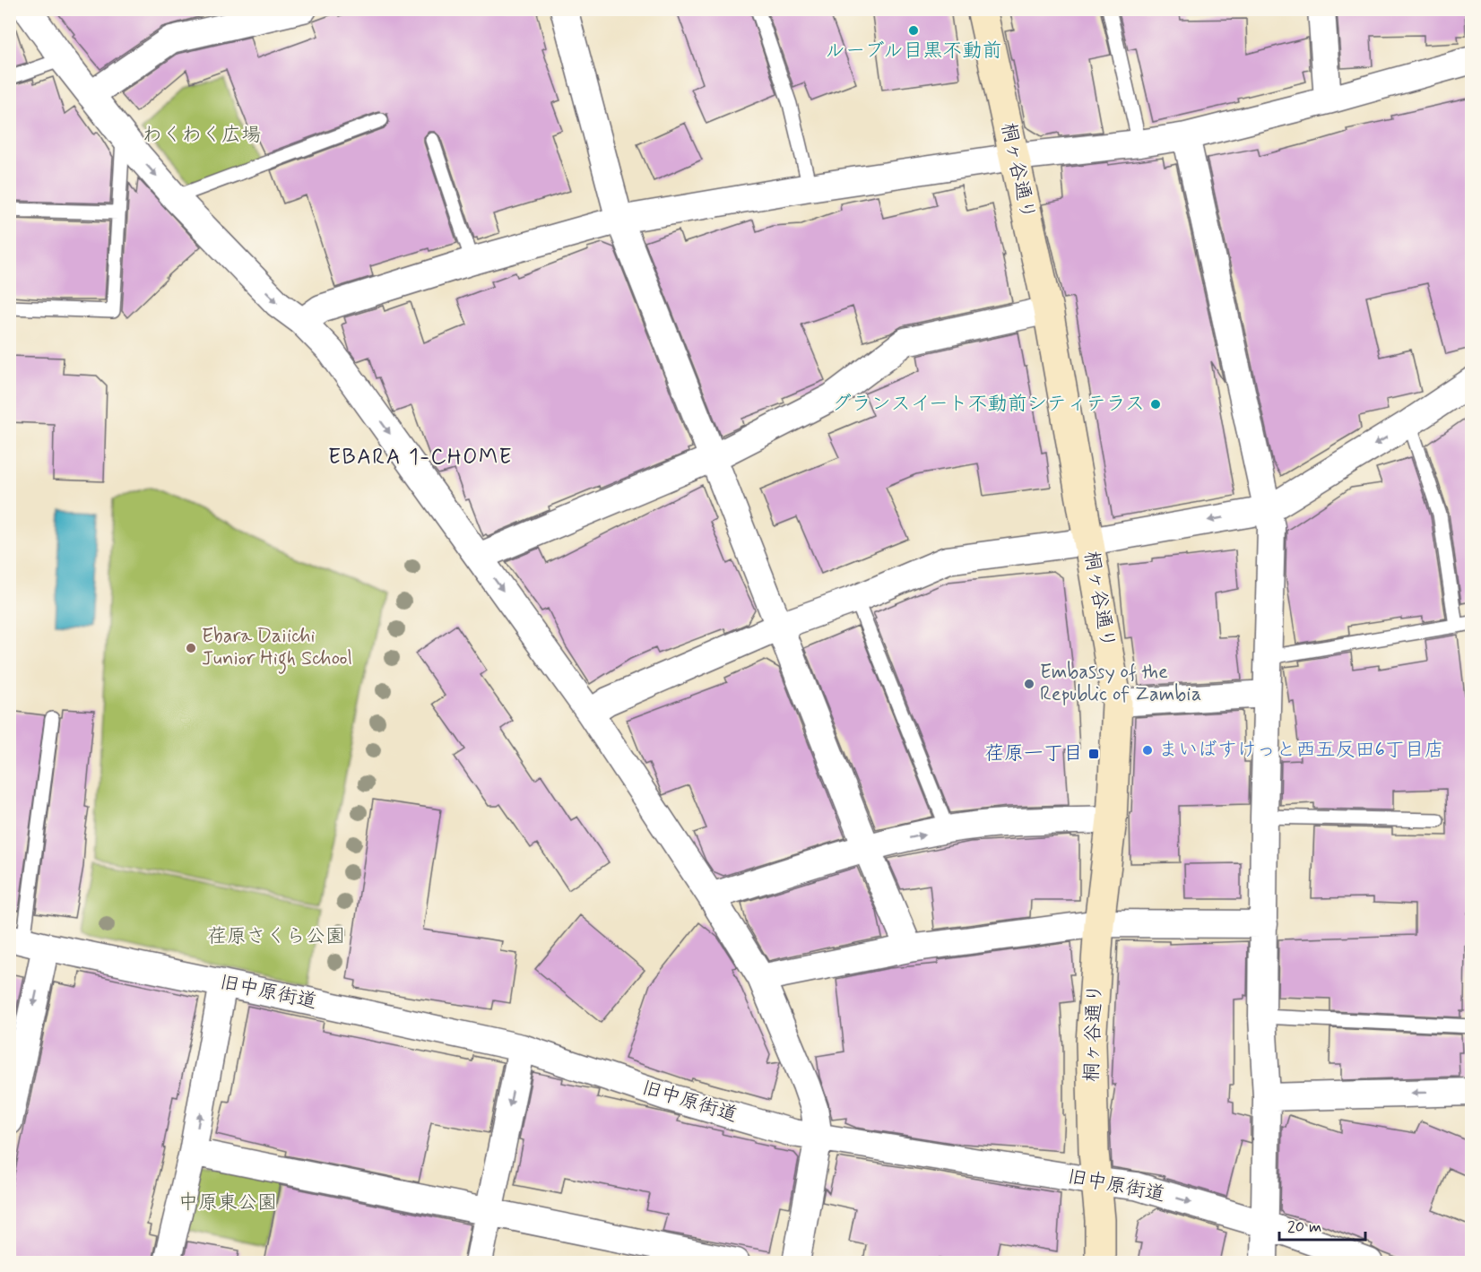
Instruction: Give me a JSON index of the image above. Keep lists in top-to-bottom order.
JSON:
{
  "streets": {
    "street": ["桐ヶ谷通り", "旧中原街道"]
  },
  "crossings": [
    ["桐ヶ谷通り", "旧中原街道"]
  ],
  "districts": ["EBARA 1-CHOME"],
  "parks": ["わくわく広場", "荏原さくら公園", "中原東公園"],
  "places": {
    "other": [
      "ルーブル目黒不動前",
      "グランスイート不動前シティテラス",
      "Ebara Daiichi Junior High School",
      "Embassy of the Republic of Zambia",
      "まいばすけっと西五反田6丁目店"
    ],
    "transit": ["荏原一丁目"]
  },
  "scale_bar": "20 m"
}
